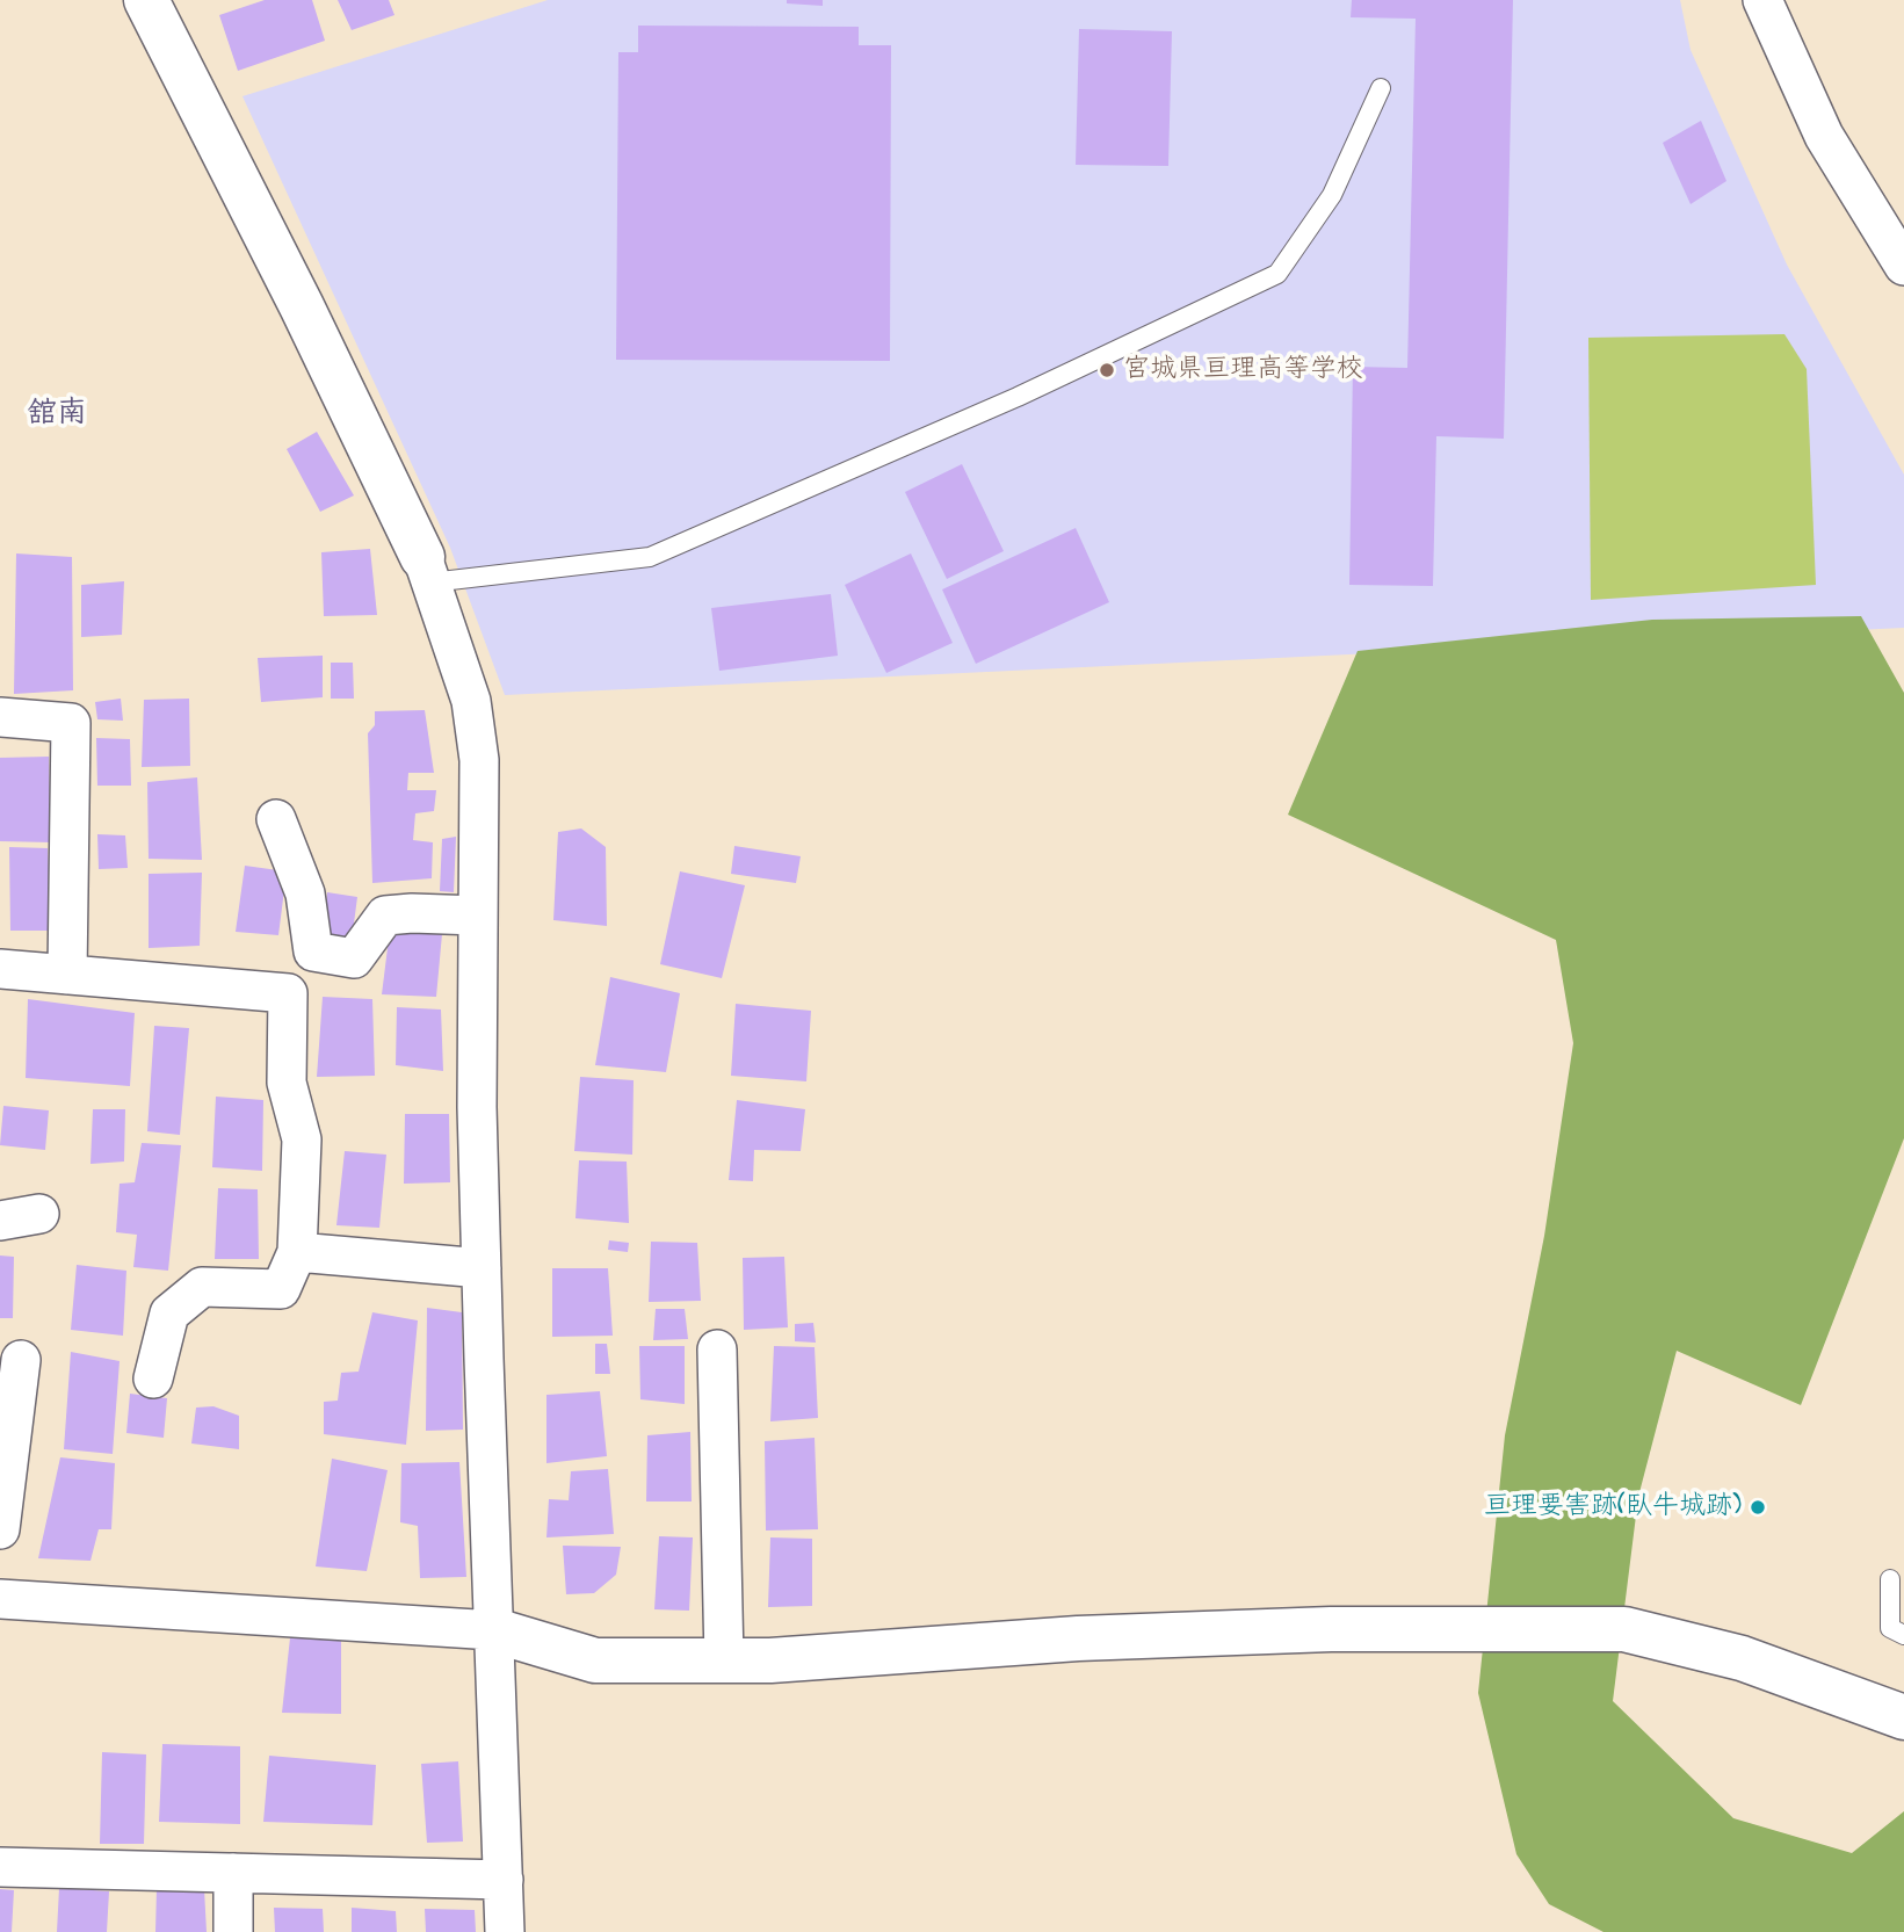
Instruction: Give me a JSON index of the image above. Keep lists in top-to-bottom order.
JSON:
{
  "districts": ["舘南"],
  "places": ["宮城県亘理高等学校", "亘理要害跡(臥牛城跡)"]
}
